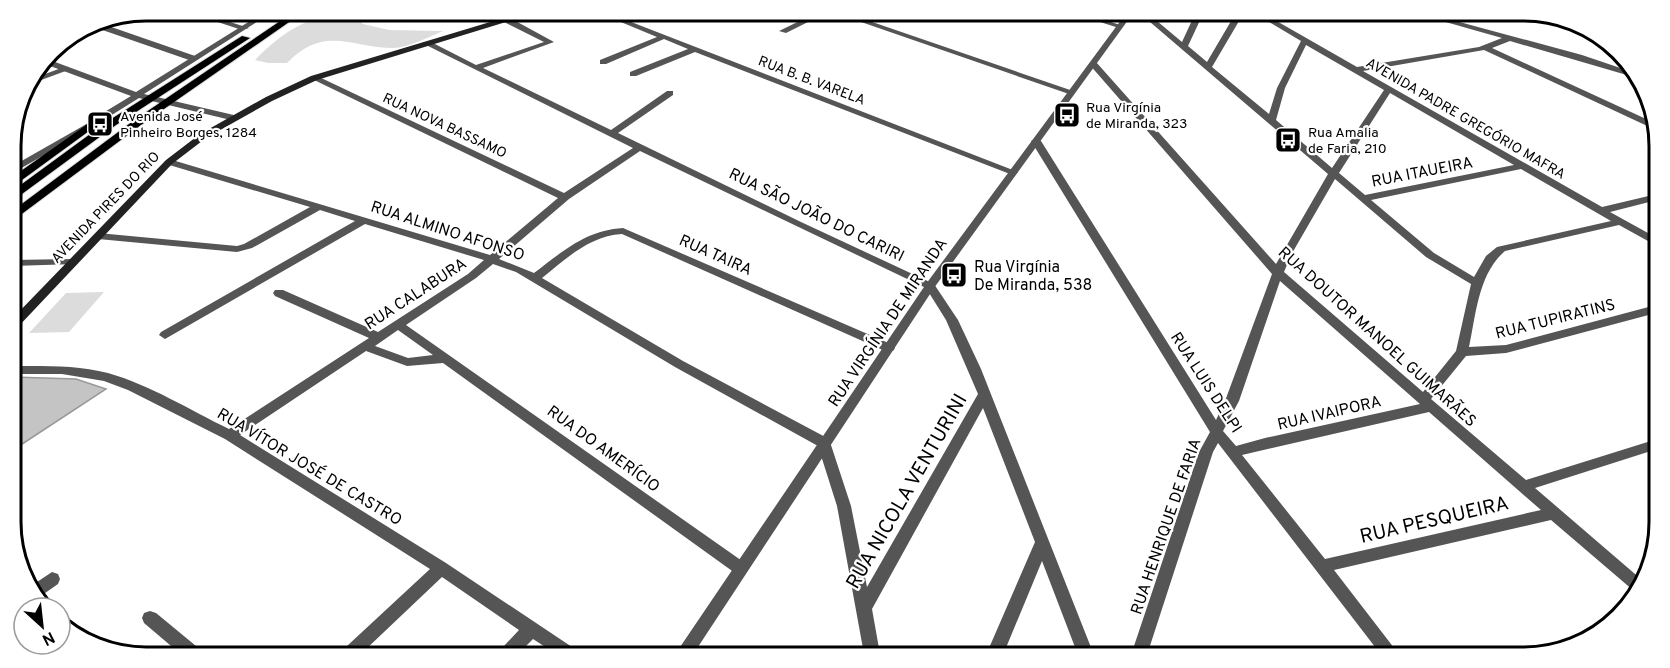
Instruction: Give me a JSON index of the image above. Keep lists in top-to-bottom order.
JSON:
{
  "streets": {
    "main road": ["AVENIDA PIRES DO RIO"],
    "street": [
      "RUA B. B. VARELA",
      "AVENIDA PADRE GREGÓRIO MAFRA",
      "RUA NOVA BASSAMO",
      "RUA ITAUEIRA",
      "RUA SÃO JOÃO DO CARIRI",
      "RUA ALMINO AFONSO",
      "RUA TAIRA",
      "RUA CALABURA",
      "RUA TUPIRATINS",
      "RUA VIRGÍNIA DE MIRANDA",
      "RUA DOUTOR MANOEL GUIMARÃES",
      "RUA LUIS DELPI",
      "RUA IVAIPORA",
      "RUA DO AMERÍCIO",
      "RUA VÍTOR JOSÉ DE CASTRO",
      "RUA NICOLA VENTURINI",
      "RUA PESQUEIRA",
      "RUA HENRIQUE DE FARIA"
    ]
  },
  "crossings": [
    ["RUA B. B. VARELA", "RUA VIRGÍNIA DE MIRANDA"],
    ["AVENIDA PADRE GREGÓRIO MAFRA", "RUA ITAUEIRA"],
    ["AVENIDA PADRE GREGÓRIO MAFRA", "RUA HENRIQUE DE FARIA"],
    ["RUA NOVA BASSAMO", "AVENIDA PIRES DO RIO"],
    ["RUA NOVA BASSAMO", "RUA CALABURA"],
    ["AVENIDA PIRES DO RIO", "RUA SÃO JOÃO DO CARIRI"],
    ["AVENIDA PIRES DO RIO", "RUA ALMINO AFONSO"],
    ["RUA SÃO JOÃO DO CARIRI", "RUA CALABURA"],
    ["RUA SÃO JOÃO DO CARIRI", "RUA VIRGÍNIA DE MIRANDA"],
    ["RUA ALMINO AFONSO", "RUA TAIRA"],
    ["RUA ALMINO AFONSO", "RUA CALABURA"],
    ["RUA ALMINO AFONSO", "RUA VIRGÍNIA DE MIRANDA"],
    ["RUA TAIRA", "RUA VIRGÍNIA DE MIRANDA"],
    ["RUA CALABURA", "RUA DO AMERÍCIO"],
    ["RUA CALABURA", "RUA VÍTOR JOSÉ DE CASTRO"],
    ["RUA VIRGÍNIA DE MIRANDA", "RUA DOUTOR MANOEL GUIMARÃES"],
    ["RUA VIRGÍNIA DE MIRANDA", "RUA LUIS DELPI"],
    ["RUA VIRGÍNIA DE MIRANDA", "RUA DO AMERÍCIO"],
    ["RUA DOUTOR MANOEL GUIMARÃES", "RUA IVAIPORA"],
    ["RUA DOUTOR MANOEL GUIMARÃES", "RUA PESQUEIRA"],
    ["RUA DOUTOR MANOEL GUIMARÃES", "RUA HENRIQUE DE FARIA"],
    ["RUA LUIS DELPI", "RUA IVAIPORA"],
    ["RUA LUIS DELPI", "RUA PESQUEIRA"],
    ["RUA LUIS DELPI", "RUA HENRIQUE DE FARIA"]
  ],
  "places": {
    "bus stop": [
      "Rua Virgínia de Miranda, 323",
      "Avenida José Pinheiro Borges, 1284",
      "Rua Amalia de Faria, 210",
      "Rua Virgínia De Miranda, 538"
    ]
  },
  "north": "bottom right"
}
